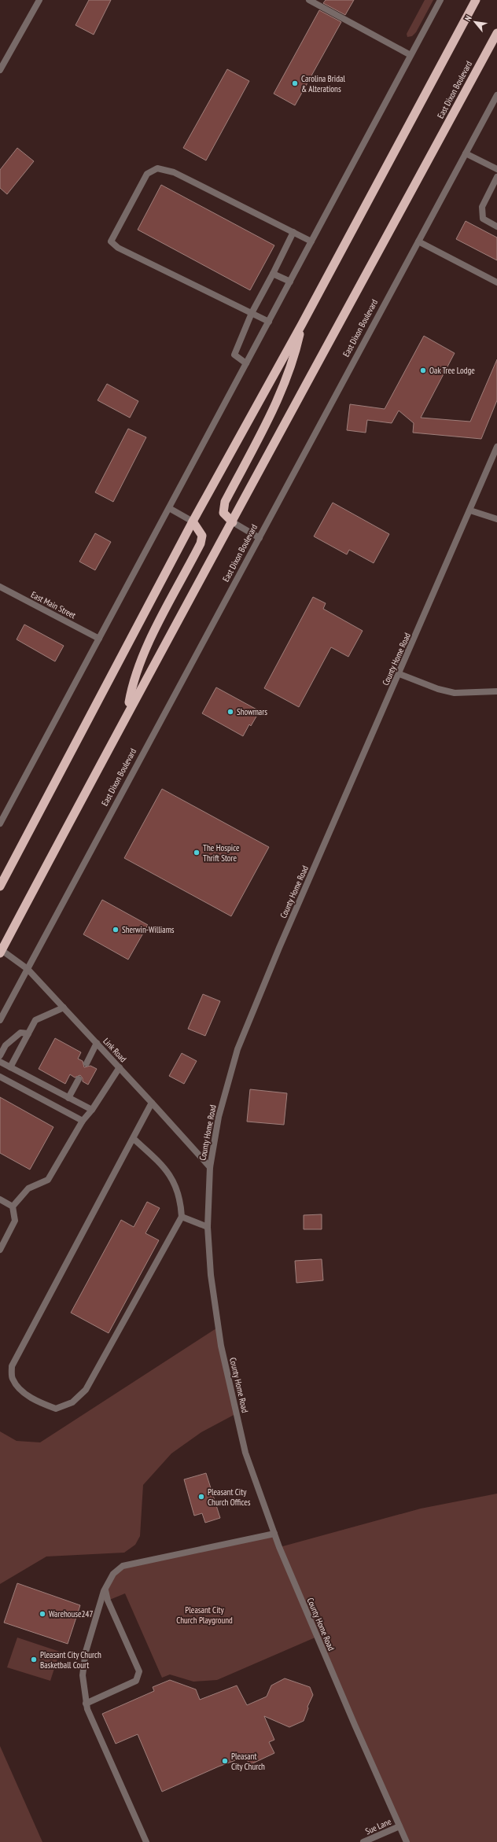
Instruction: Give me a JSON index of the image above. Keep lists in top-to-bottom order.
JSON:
{
  "streets": {
    "highway": ["East Dixon Boulevard"],
    "street": [
      "East Main Street",
      "County Home Road",
      "Link Road",
      "Sue Lane"
    ]
  },
  "crossings": [
    ["East Dixon Boulevard", "Link Road"],
    ["County Home Road", "Link Road"],
    ["County Home Road", "Sue Lane"]
  ],
  "parks": ["Pleasant City Church Playground"],
  "places": [
    "Carolina Bridal & Alterations",
    "Oak Tree Lodge",
    "Showmars",
    "The Hospice Thrift Store",
    "Sherwin-Williams",
    "Pleasant City Church Offices",
    "Warehouse247",
    "Pleasant City Church Basketball Court",
    "Pleasant City Church"
  ],
  "north": "top left"
}
